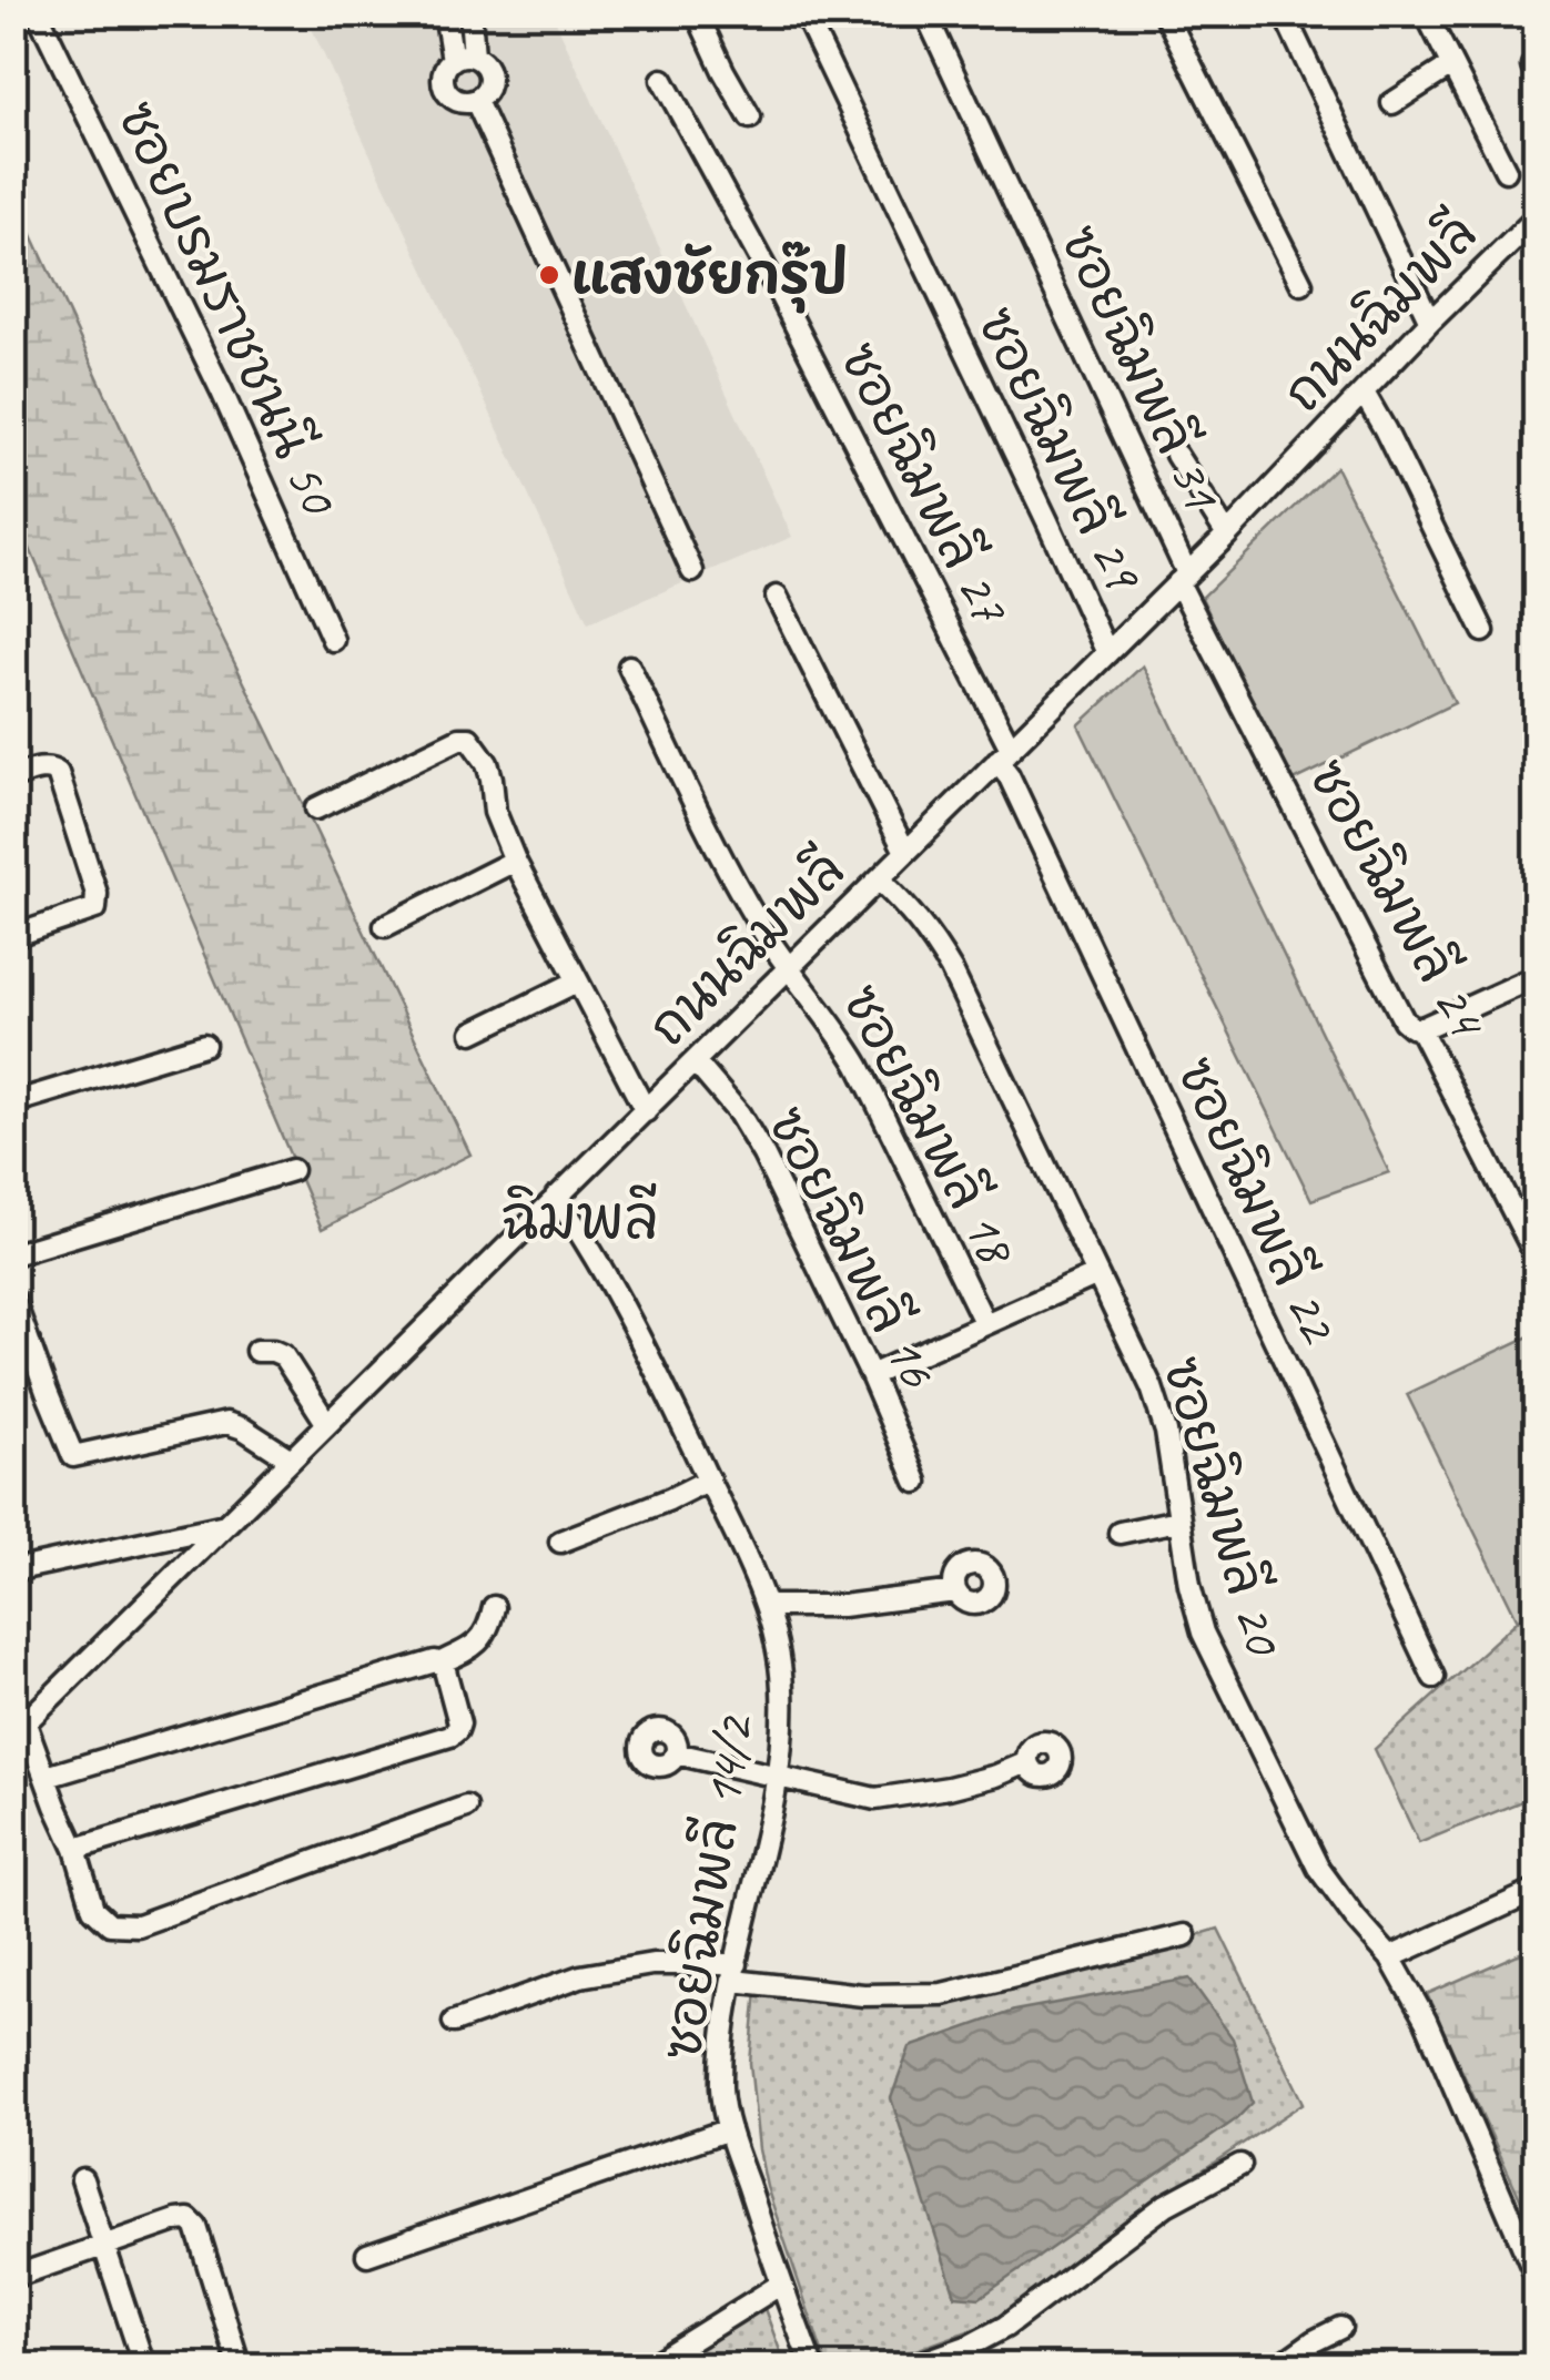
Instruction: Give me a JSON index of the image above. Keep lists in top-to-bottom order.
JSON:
{
  "streets": {
    "street": [
      "ซอยบรมราชชนนี 50",
      "ถนนฉิมพลี",
      "ซอยฉิมพลี 31",
      "ซอยฉิมพลี 29",
      "ซอยฉิมพลี 27",
      "ซอยฉิมพลี 24",
      "ซอยฉิมพลี 18",
      "ซอยฉิมพลี 22",
      "ซอยฉิมพลี 16",
      "ซอยฉิมพลี 20",
      "ซอยฉิมพลี 14/2"
    ]
  },
  "crossings": [
    ["ถนนฉิมพลี", "ซอยฉิมพลี 31"],
    ["ถนนฉิมพลี", "ซอยฉิมพลี 29"],
    ["ถนนฉิมพลี", "ซอยฉิมพลี 27"],
    ["ถนนฉิมพลี", "ซอยฉิมพลี 24"],
    ["ถนนฉิมพลี", "ซอยฉิมพลี 18"],
    ["ถนนฉิมพลี", "ซอยฉิมพลี 22"],
    ["ถนนฉิมพลี", "ซอยฉิมพลี 16"],
    ["ถนนฉิมพลี", "ซอยฉิมพลี 20"],
    ["ถนนฉิมพลี", "ซอยฉิมพลี 14/2"],
    ["ซอยฉิมพลี 31", "ซอยฉิมพลี 24"],
    ["ซอยฉิมพลี 27", "ซอยฉิมพลี 22"]
  ],
  "districts": ["ฉิมพลี"],
  "places": ["แสงชัยกรุ๊ป"]
}
